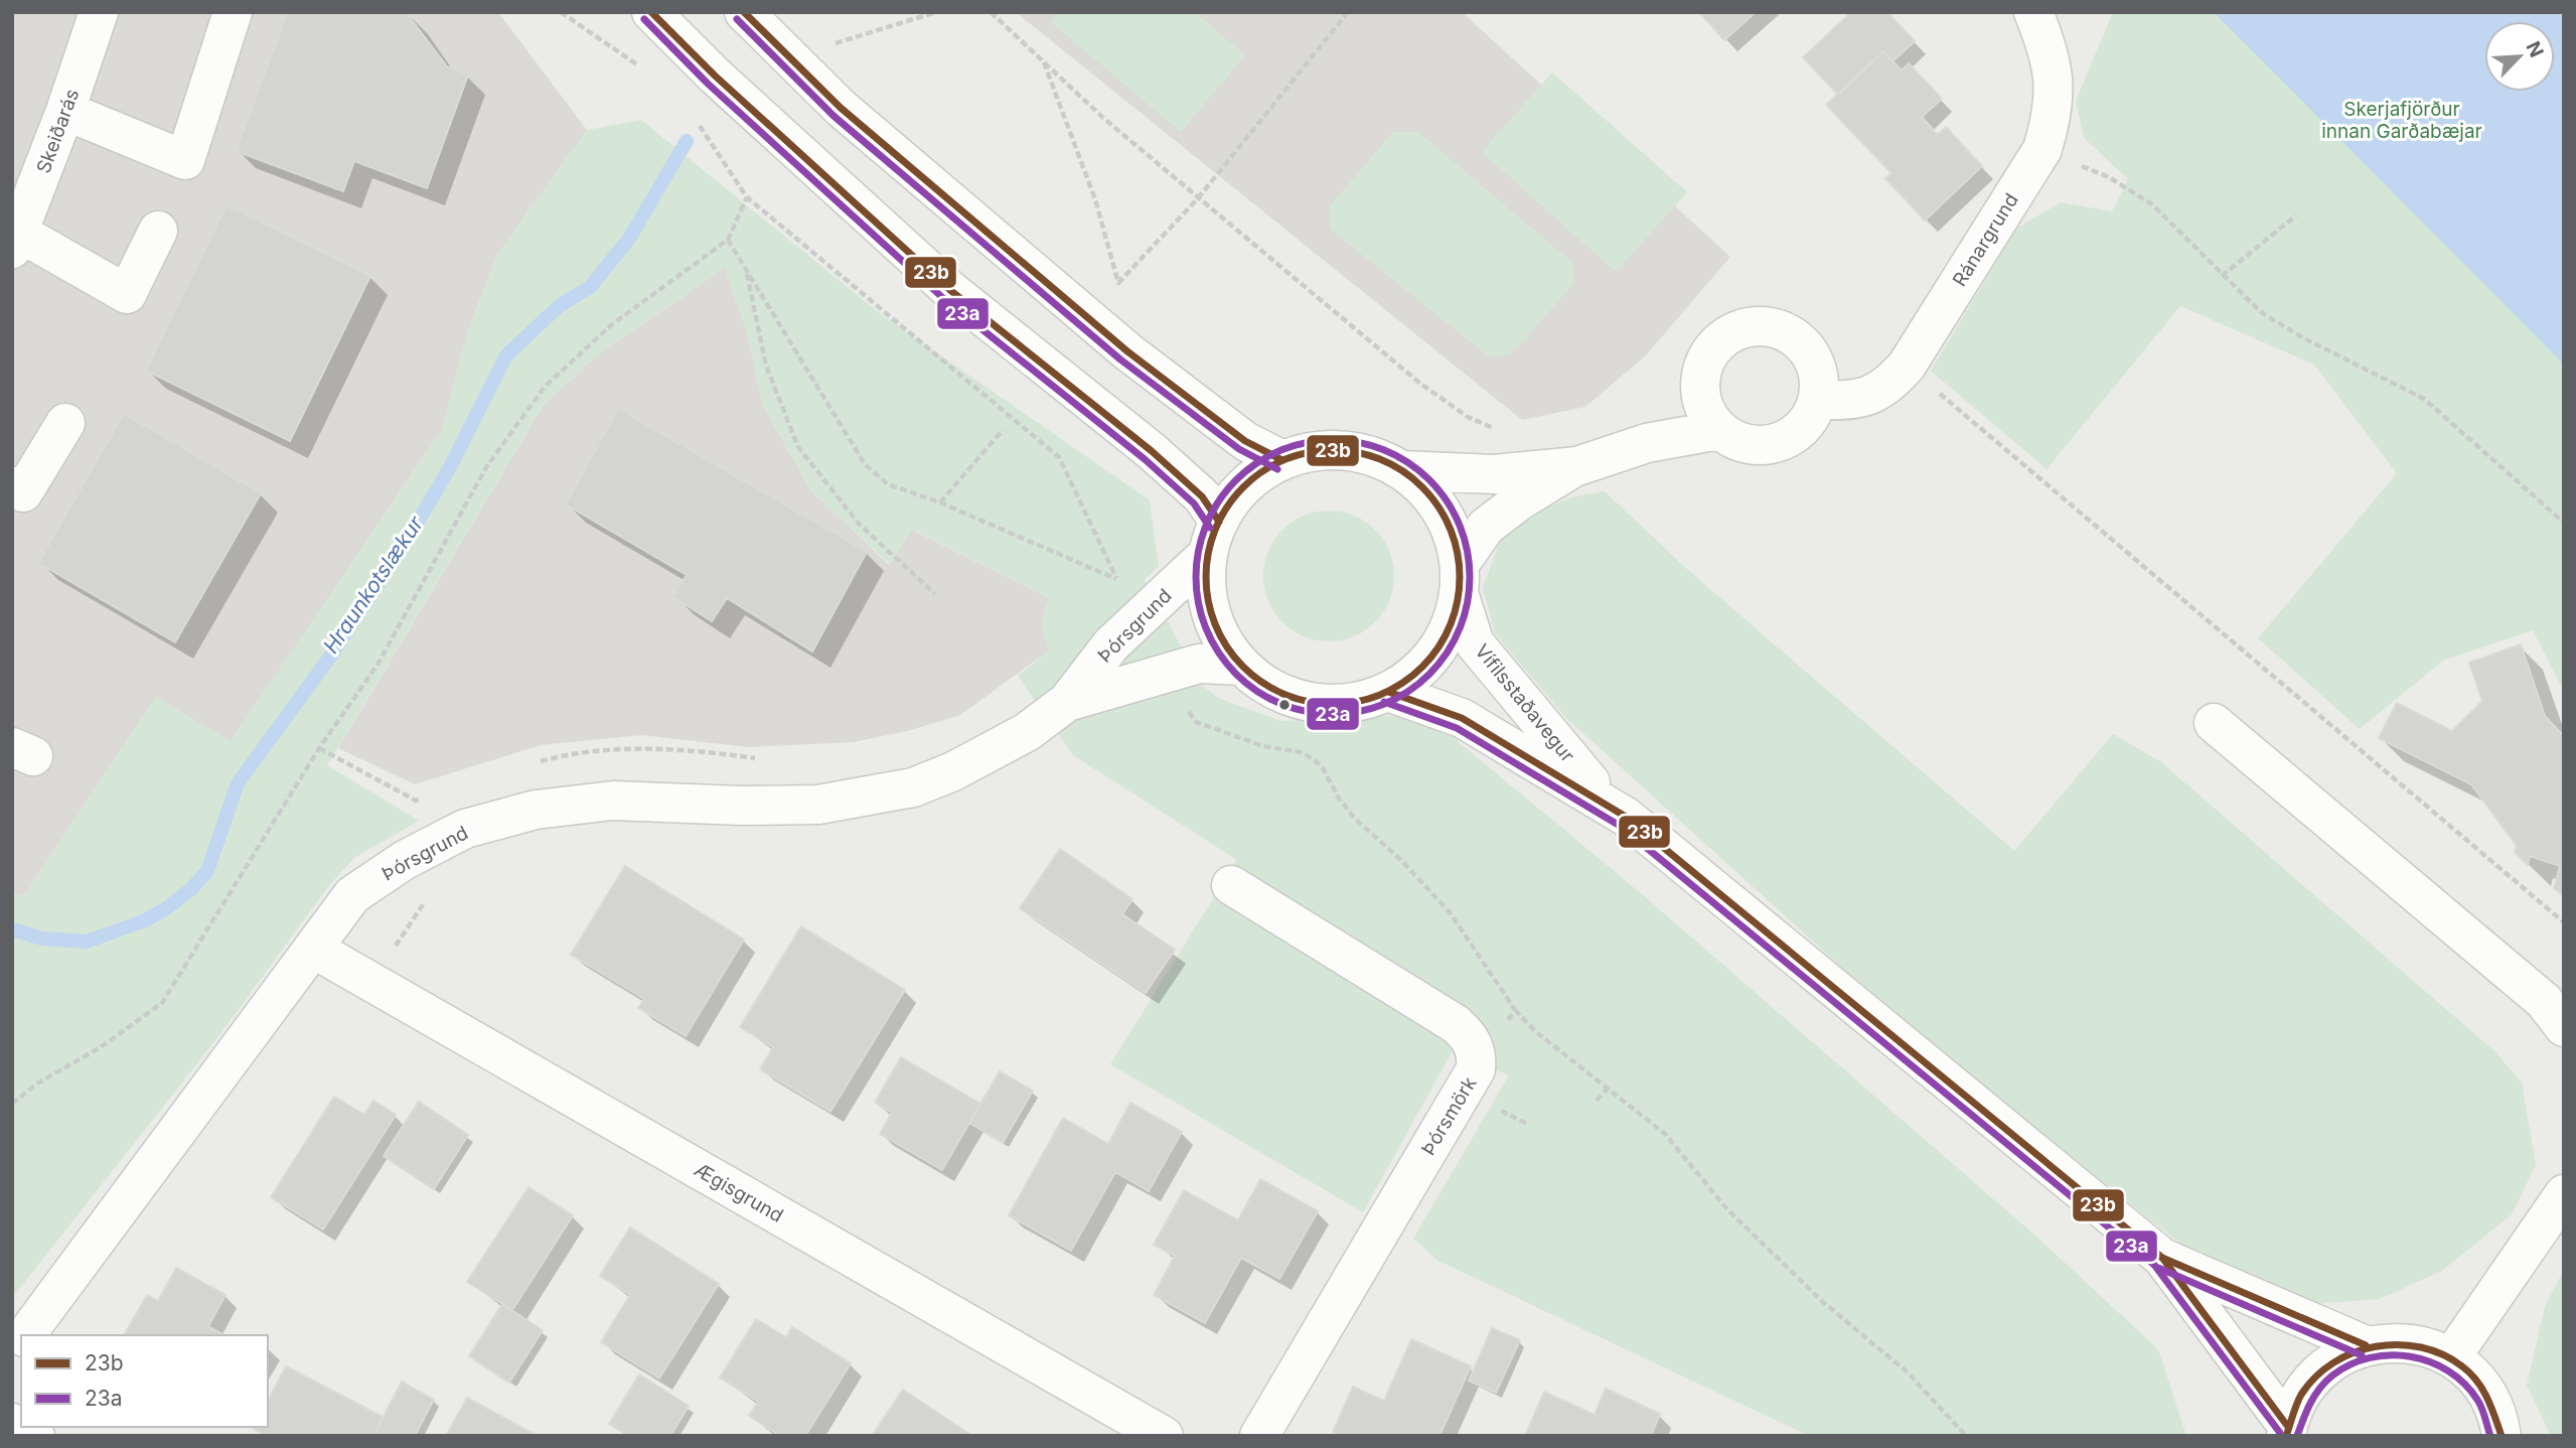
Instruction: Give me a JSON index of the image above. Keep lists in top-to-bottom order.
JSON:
{
  "streets": {
    "street": [
      "Skeiðarás",
      "Ránargrund",
      "Þórsgrund",
      "Vífilsstaðavegur",
      "Þórsmörk",
      "Ægisgrund"
    ]
  },
  "crossings": [
    ["Þórsgrund", "Vífilsstaðavegur"],
    ["Þórsgrund", "Ægisgrund"]
  ],
  "water": ["Hraunkotslækur"],
  "parks": ["Skerjafjörður innan Garðabæjar"],
  "lines": ["transit line 23b", "transit line 23a"],
  "legend": ["23b", "23a"],
  "north": "top right"
}
